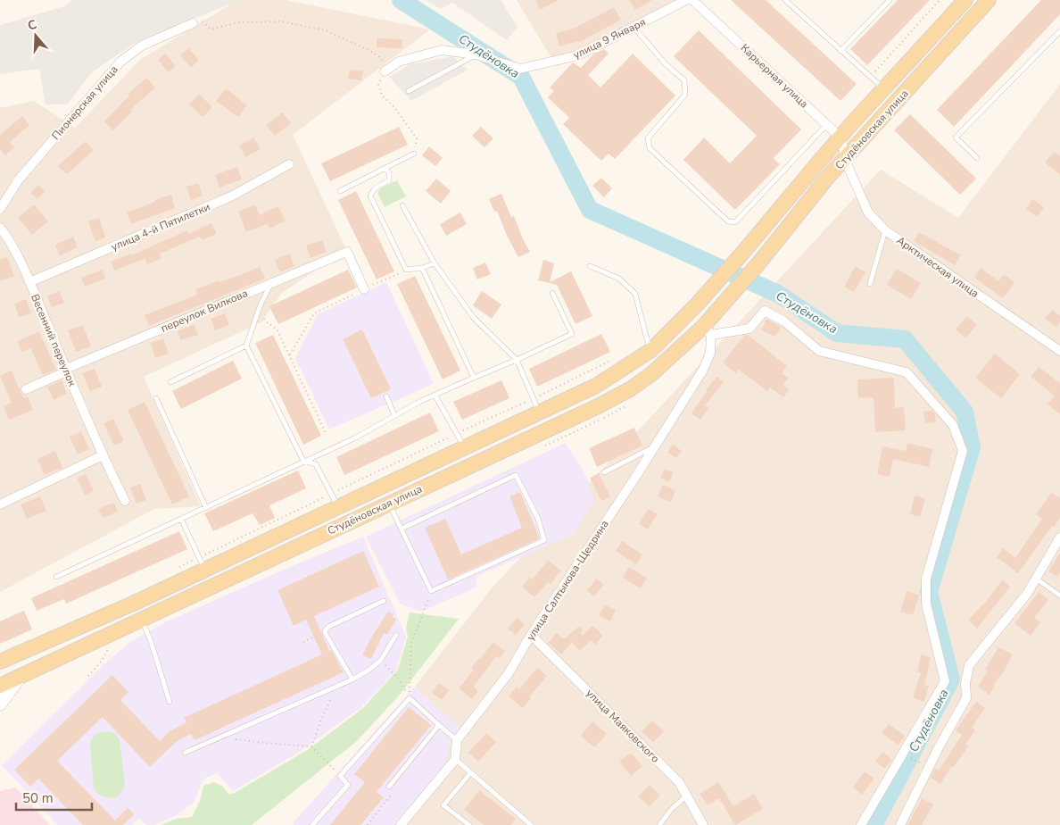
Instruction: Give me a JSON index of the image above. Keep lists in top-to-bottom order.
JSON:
{
  "streets": {
    "main road": ["Студёновская улица"],
    "street": [
      "улица 9 Января",
      "Карьерная улица",
      "Пионерская улица",
      "улица 4-й Пятилетки",
      "Арктическая улица",
      "переулок Вилкова",
      "Весенний переулок",
      "улица Салтыкова-Щедрина",
      "улица Маяковского"
    ]
  },
  "crossings": [
    ["Карьерная улица", "Студёновская улица"],
    ["Карьерная улица", "Арктическая улица"],
    ["Студёновская улица", "Арктическая улица"],
    ["Студёновская улица", "улица Салтыкова-Щедрина"],
    ["улица 4-й Пятилетки", "Весенний переулок"],
    ["переулок Вилкова", "Весенний переулок"],
    ["улица Салтыкова-Щедрина", "улица Маяковского"]
  ],
  "water": ["Студёновка"],
  "scale_bar": "50 m",
  "north": "top"
}
